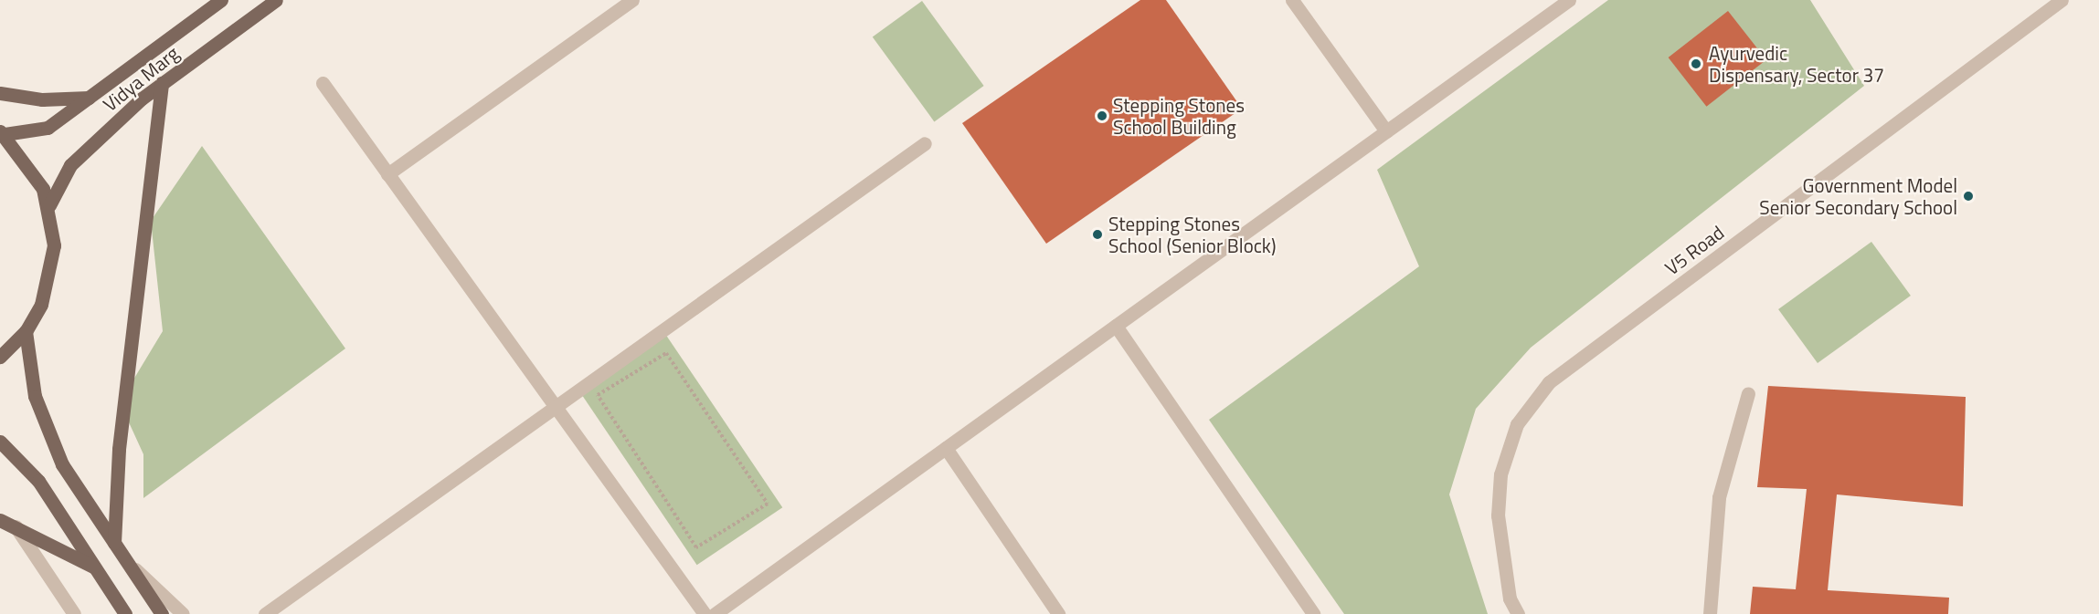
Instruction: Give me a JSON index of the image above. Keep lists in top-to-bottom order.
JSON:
{
  "streets": {
    "main road": ["Vidya Marg"],
    "street": ["V5 Road"]
  },
  "places": [
    "Ayurvedic Dispensary, Sector 37",
    "Stepping Stones School Building",
    "Government Model Senior Secondary School",
    "Stepping Stones School (Senior Block)"
  ]
}
